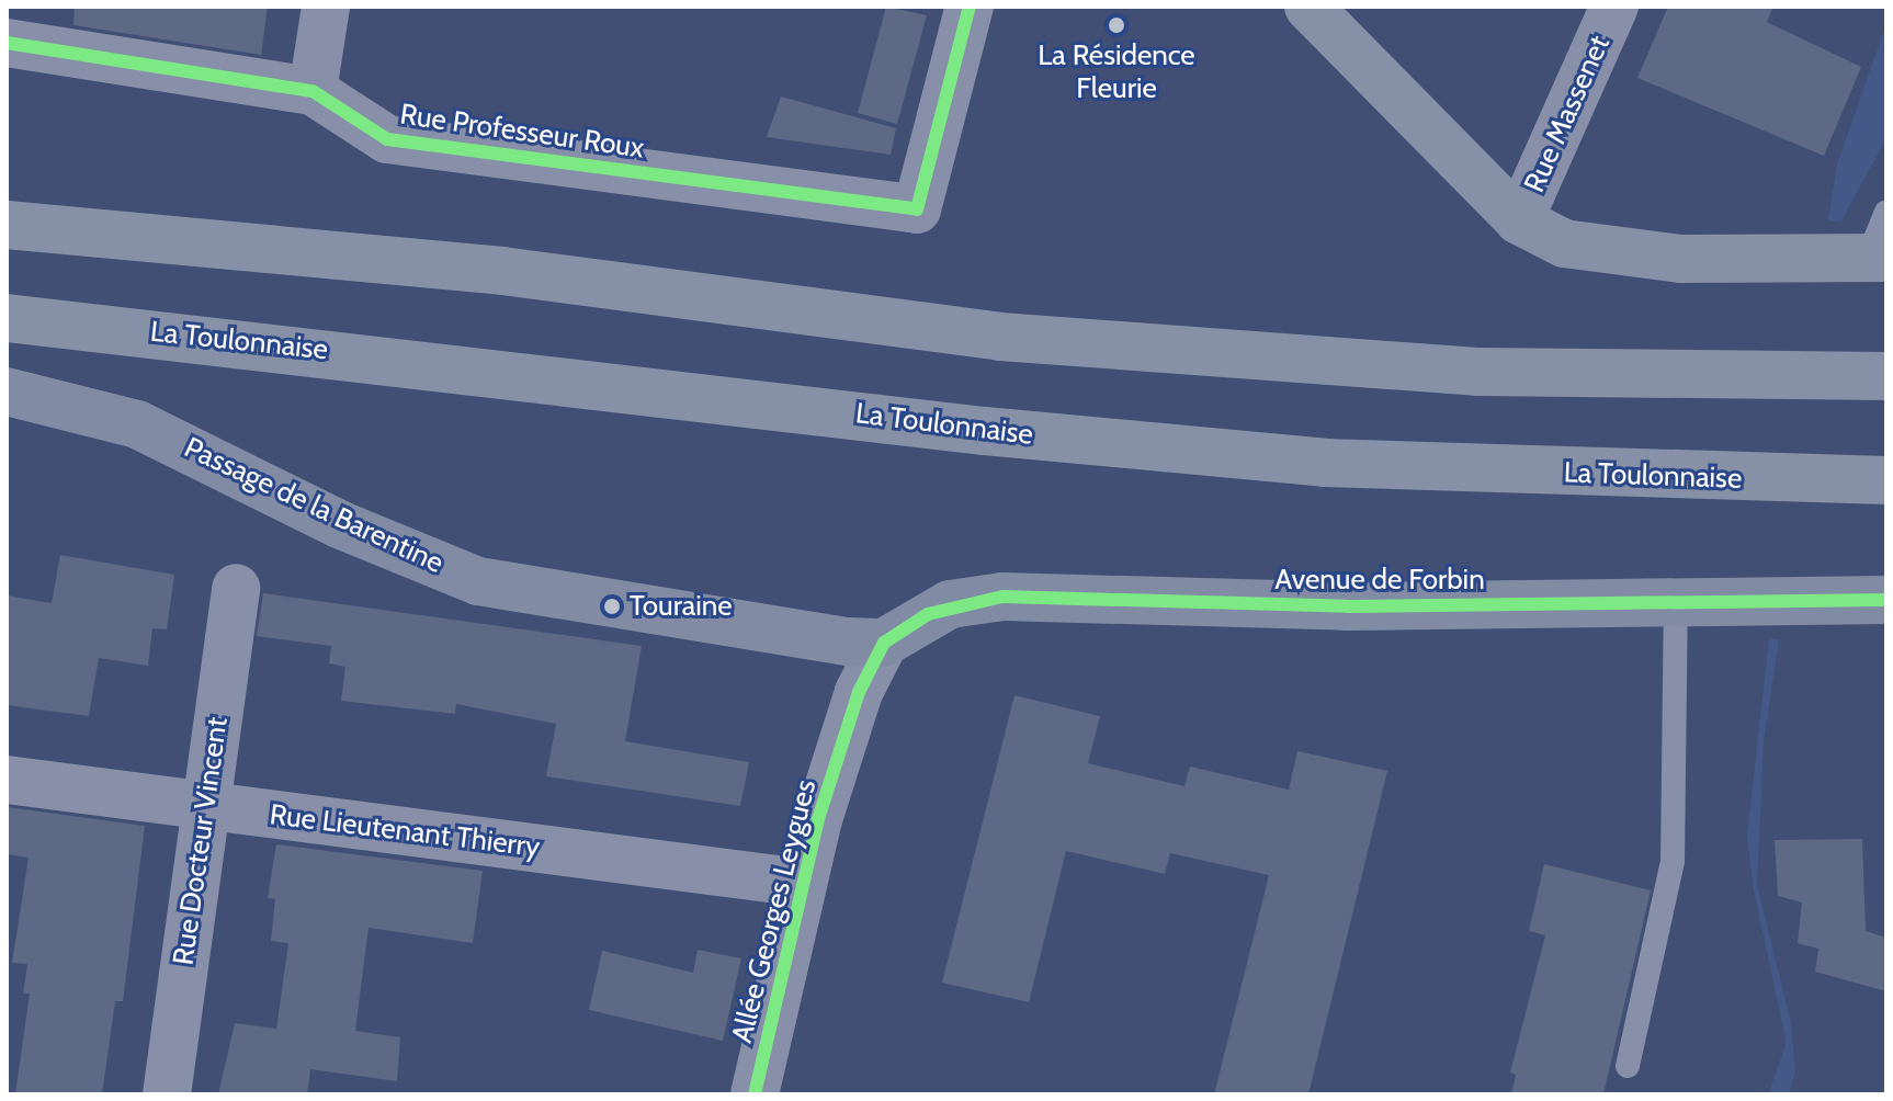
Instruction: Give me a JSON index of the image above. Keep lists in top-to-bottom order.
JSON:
{
  "streets": {
    "main road": ["La Toulonnaise"],
    "street": [
      "Rue Massenet",
      "Rue Professeur Roux",
      "Passage de la Barentine",
      "Avenue de Forbin",
      "Rue Lieutenant Thierry",
      "Rue Docteur Vincent",
      "Allée Georges Leygues"
    ]
  },
  "crossings": [
    ["Passage de la Barentine", "Avenue de Forbin"],
    ["Passage de la Barentine", "Allée Georges Leygues"],
    ["Avenue de Forbin", "Allée Georges Leygues"],
    ["Rue Lieutenant Thierry", "Rue Docteur Vincent"],
    ["Rue Lieutenant Thierry", "Allée Georges Leygues"]
  ],
  "places": ["La Résidence Fleurie", "Touraine"]
}
